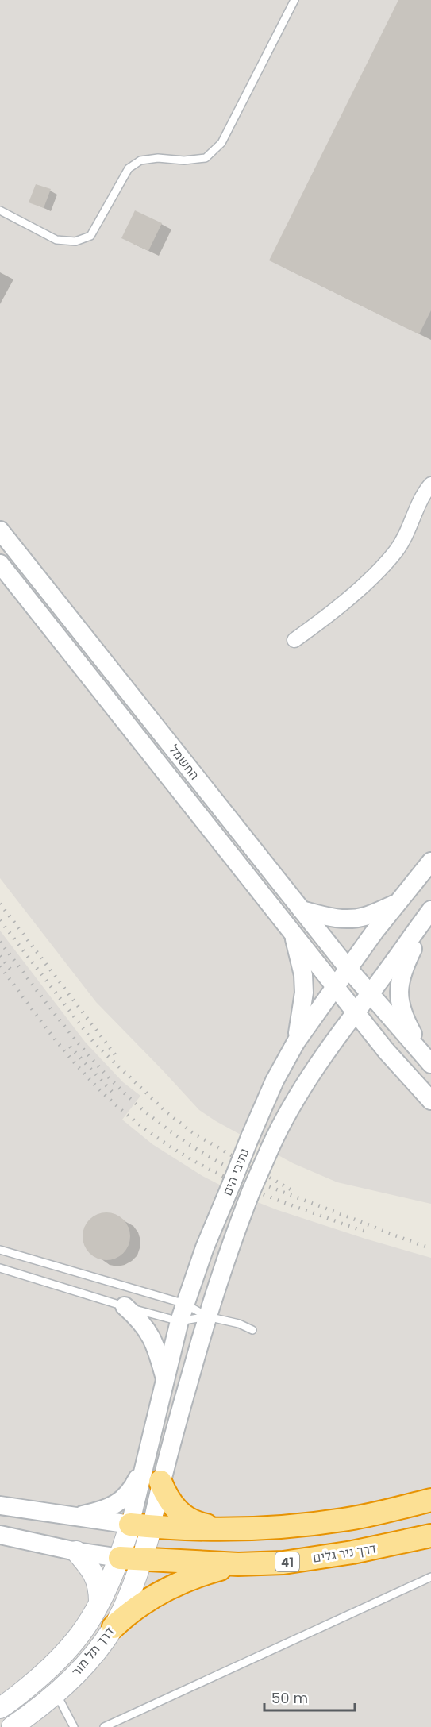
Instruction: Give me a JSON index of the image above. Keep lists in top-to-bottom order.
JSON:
{
  "streets": {
    "highway": ["דרך ניר גלים", "41"],
    "main road": ["דרך תל מור"],
    "street": ["החשמל", "נתיבי הים"]
  },
  "crossings": [
    ["החשמל", "נתיבי הים"],
    ["נתיבי הים", "דרך תל מור"],
    ["דרך ניר גלים", "41"],
    ["דרך ניר גלים", "דרך תל מור"],
    ["41", "דרך תל מור"]
  ],
  "scale_bar": "50 m"
}
